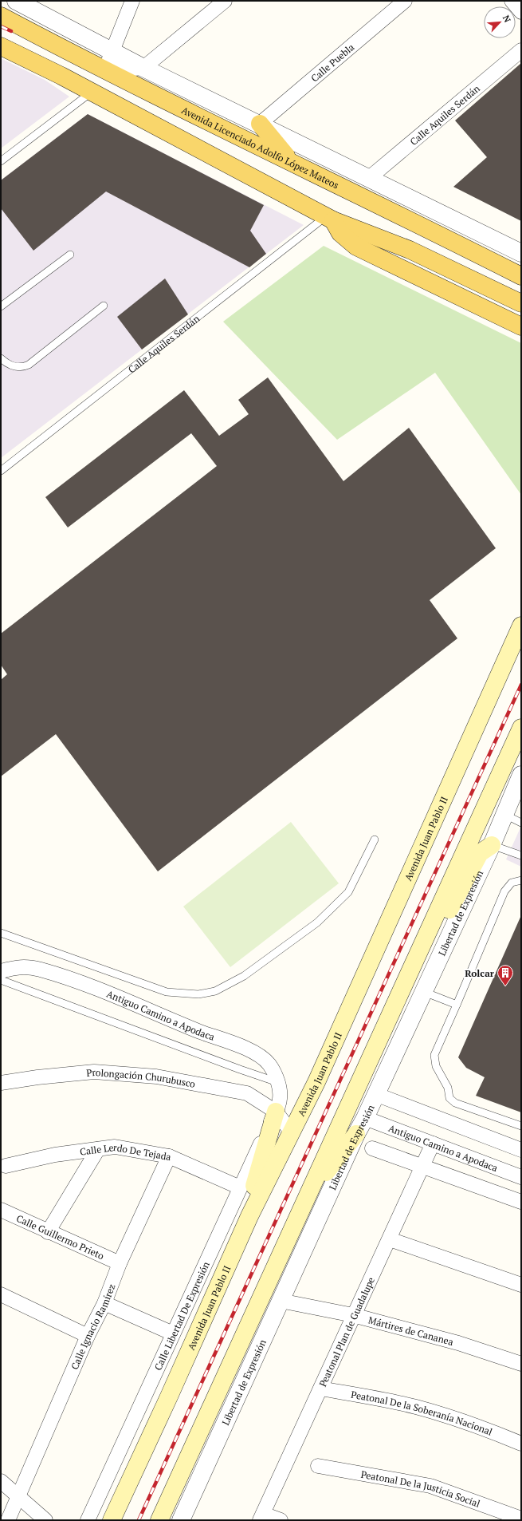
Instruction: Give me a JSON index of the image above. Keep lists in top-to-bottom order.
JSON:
{
  "streets": {
    "main road": ["Avenida Licenciado Adolfo López Mateos", "Avenida Juan Pablo II"],
    "street": [
      "Calle Puebla",
      "Calle Aquiles Serdán",
      "Libertad de Expresión",
      "Antiguo Camino a Apodaca",
      "Prolongación Churubusco",
      "Calle Lerdo De Tejada",
      "Calle Guillermo Prieto",
      "Calle Libertad De Expresión",
      "Calle Ignacio Ramírez",
      "Mártires de Cananea",
      "Peatonal Plan de Guadalupe",
      "Peatonal De la Soberanía Nacional",
      "Peatonal De la Justicia Social"
    ]
  },
  "crossings": [
    ["Libertad de Expresión", "Antiguo Camino a Apodaca"],
    ["Libertad de Expresión", "Mártires de Cananea"],
    ["Antiguo Camino a Apodaca", "Prolongación Churubusco"],
    ["Antiguo Camino a Apodaca", "Calle Libertad De Expresión"],
    ["Antiguo Camino a Apodaca", "Peatonal Plan de Guadalupe"],
    ["Prolongación Churubusco", "Calle Libertad De Expresión"],
    ["Calle Lerdo De Tejada", "Calle Libertad De Expresión"],
    ["Calle Lerdo De Tejada", "Calle Ignacio Ramírez"],
    ["Calle Guillermo Prieto", "Calle Ignacio Ramírez"],
    ["Mártires de Cananea", "Peatonal Plan de Guadalupe"],
    ["Peatonal Plan de Guadalupe", "Peatonal De la Soberanía Nacional"]
  ],
  "places": {
    "building": ["Rolcar"]
  },
  "north": "top right"
}
